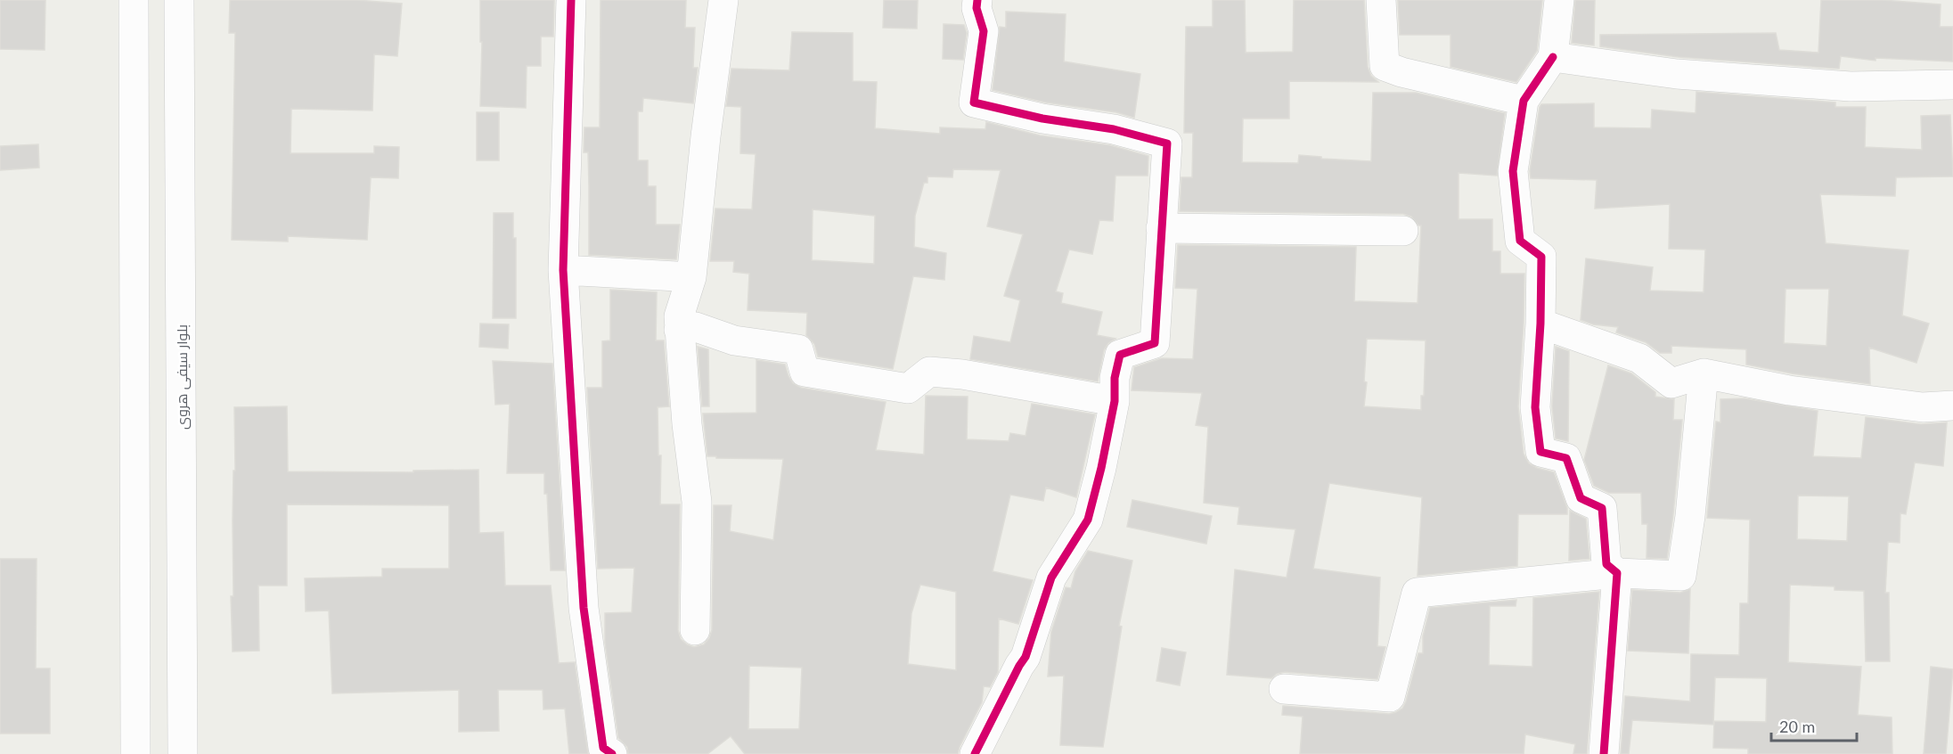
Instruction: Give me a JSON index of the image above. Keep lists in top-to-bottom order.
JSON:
{
  "streets": {
    "street": ["بلوار سیفی هروی"]
  },
  "scale_bar": "20 m"
}
